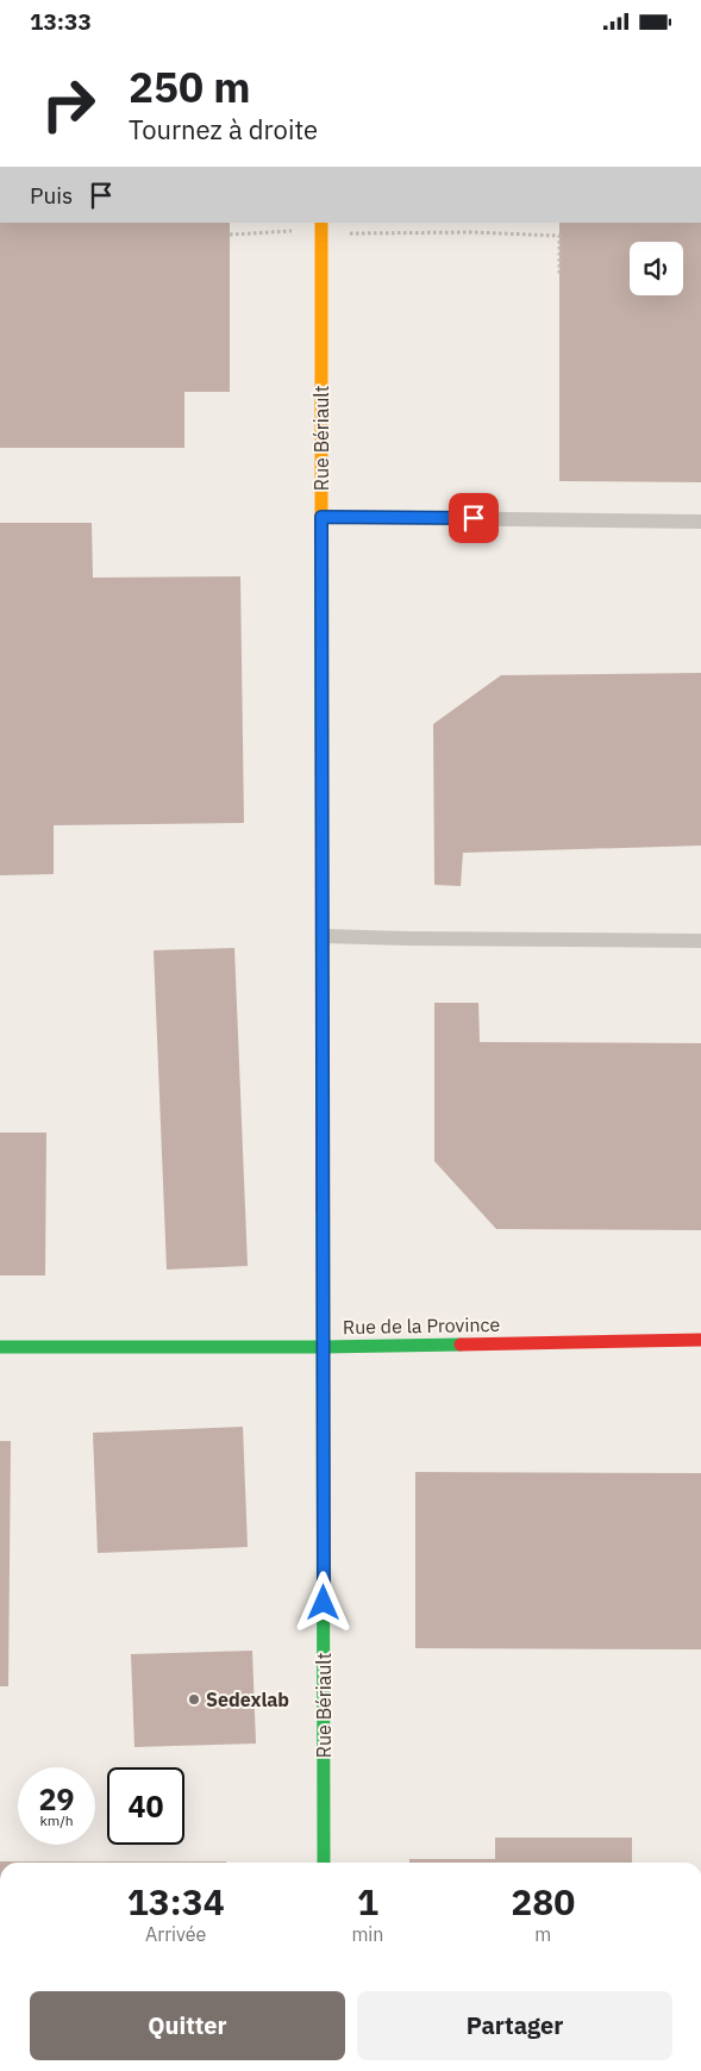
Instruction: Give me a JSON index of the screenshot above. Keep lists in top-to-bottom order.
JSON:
{
  "streets": {
    "street": ["Rue Bériault", "Rue de la Province"]
  },
  "crossings": [
    ["Rue Bériault", "Rue de la Province"]
  ],
  "places": ["Sedexlab"],
  "page": {
    "status": "13:33",
    "turn": ["250 m", "Tournez à droite"],
    "then": "Puis",
    "speed": "29 km/h",
    "limit": "40",
    "eta": [
      "13:34",
      "Arrivée",
      "1",
      "min",
      "280",
      "m"
    ],
    "buttons": ["Quitter", "Partager"]
  }
}
